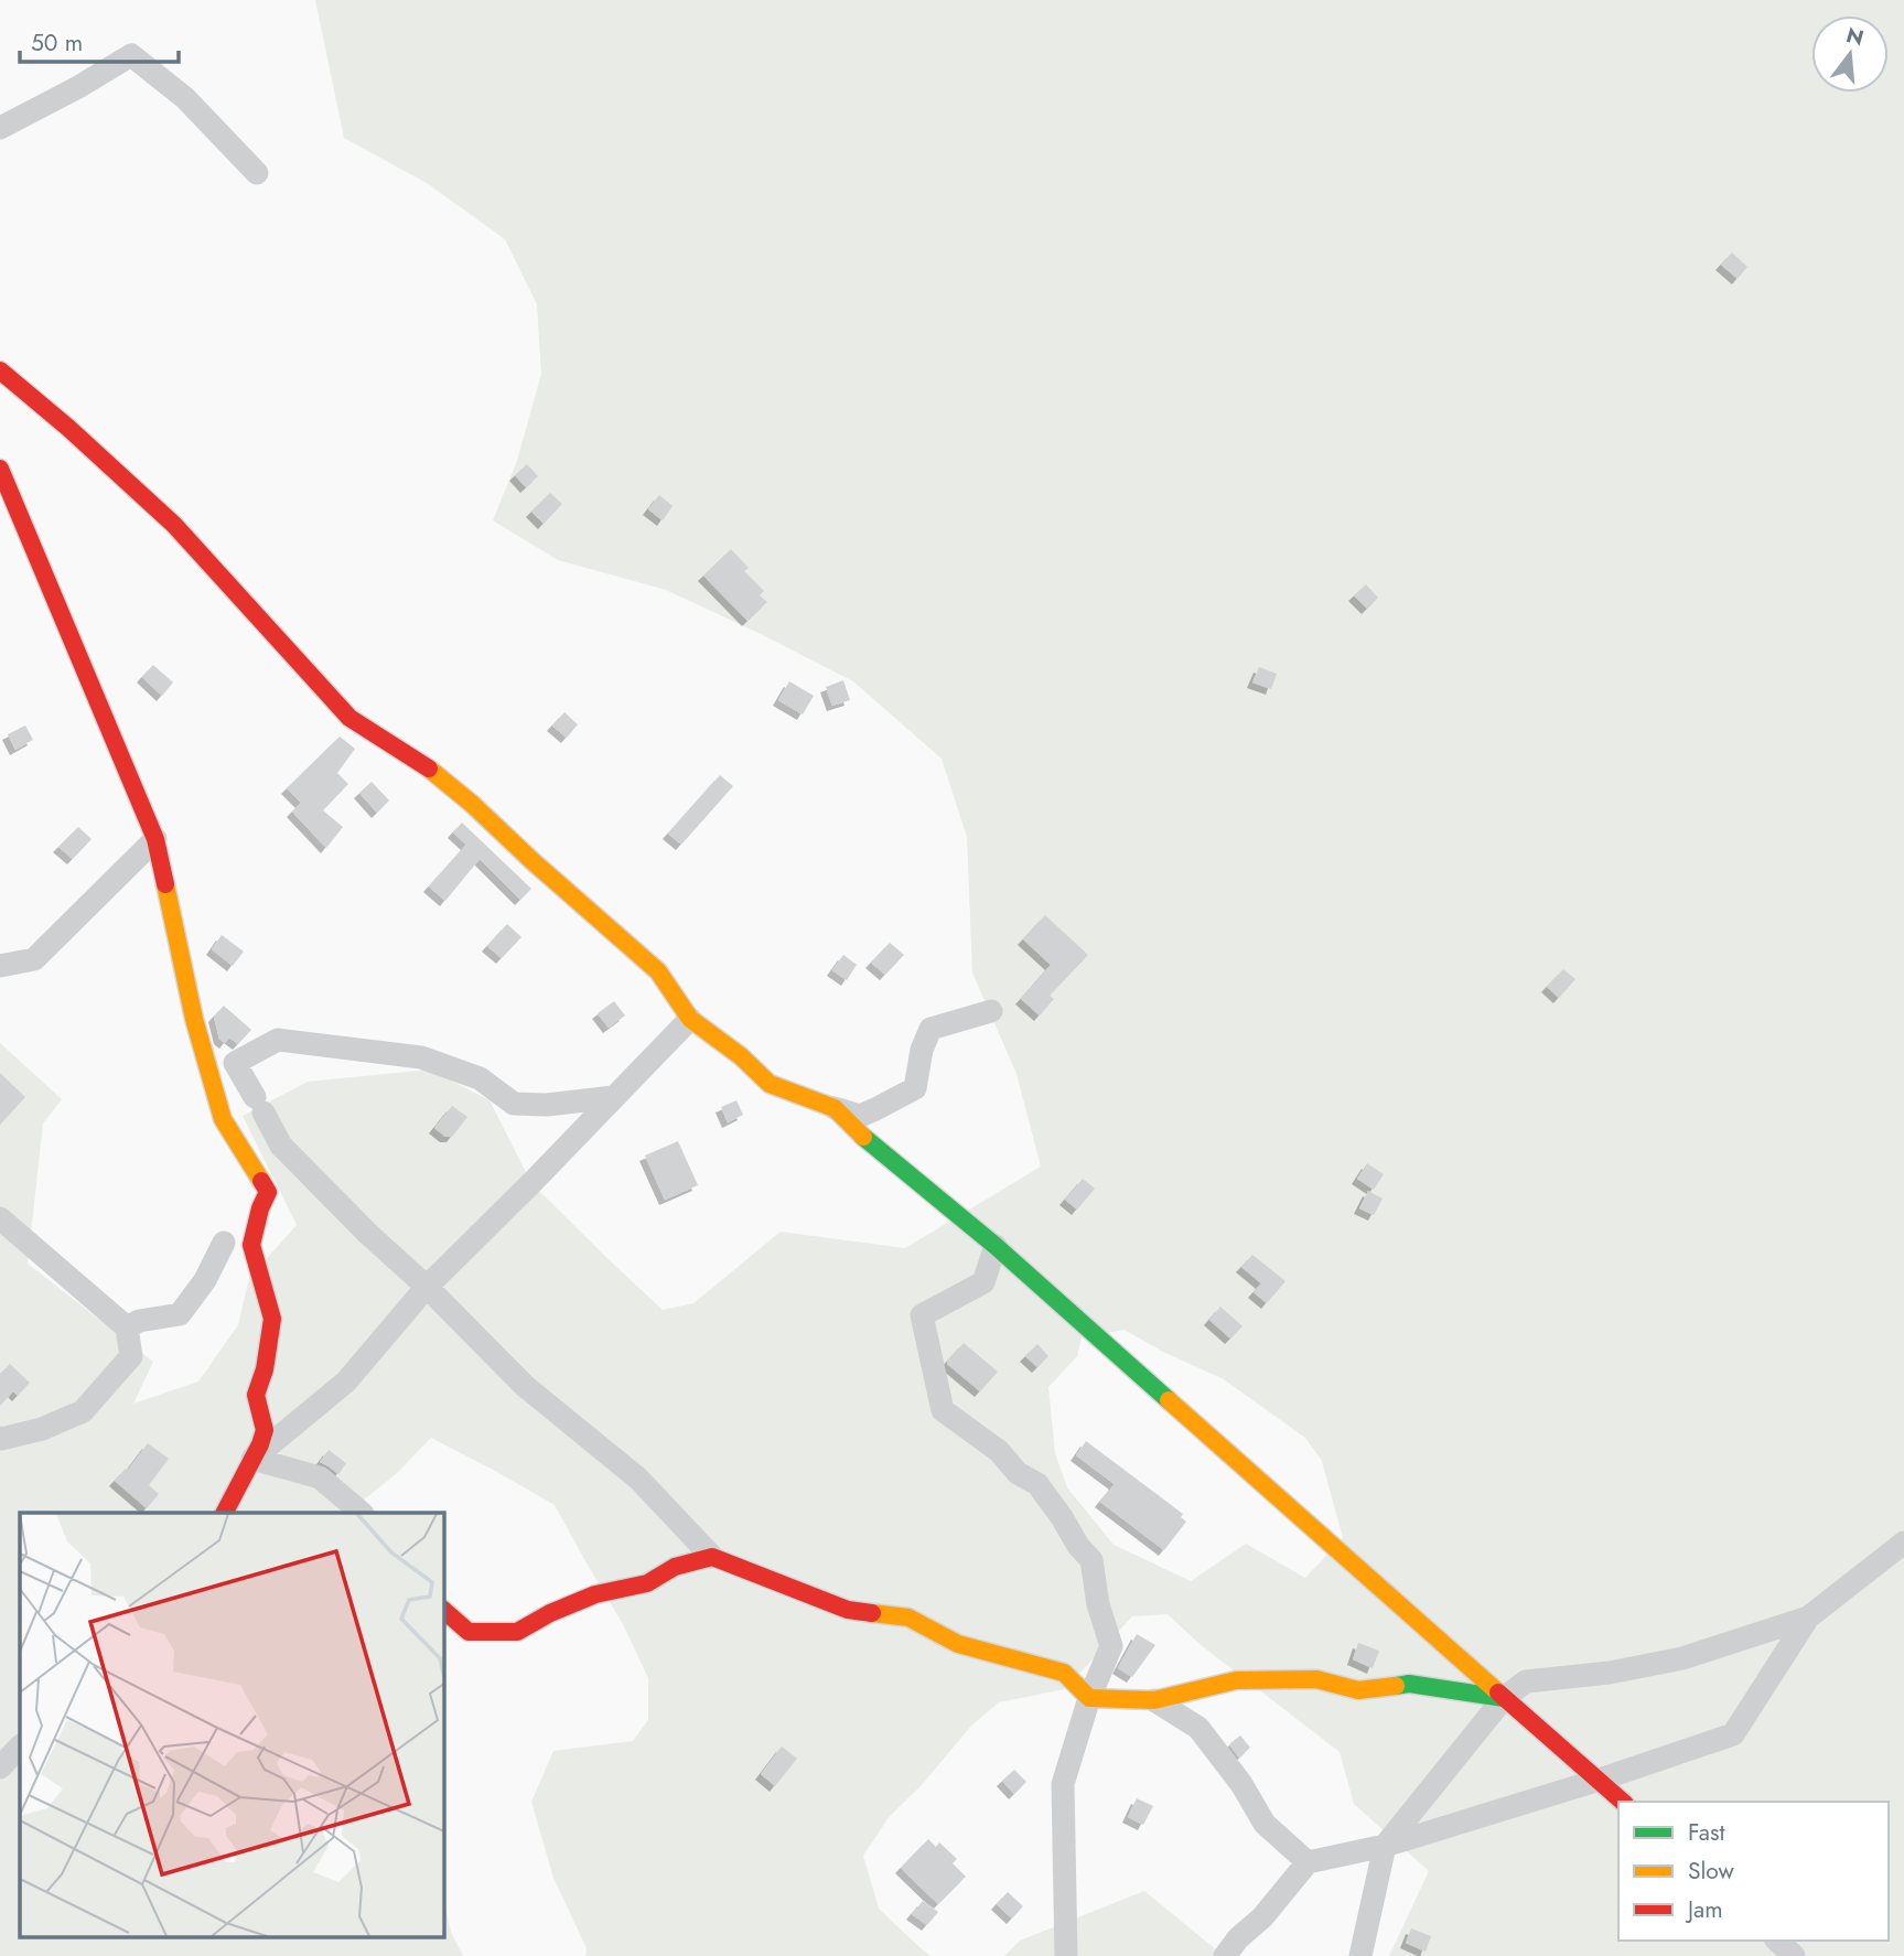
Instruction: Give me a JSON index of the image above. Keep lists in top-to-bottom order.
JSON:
{
  "legend": ["Fast", "Slow", "Jam"],
  "scale_bar": "50 m",
  "north": "top"
}
